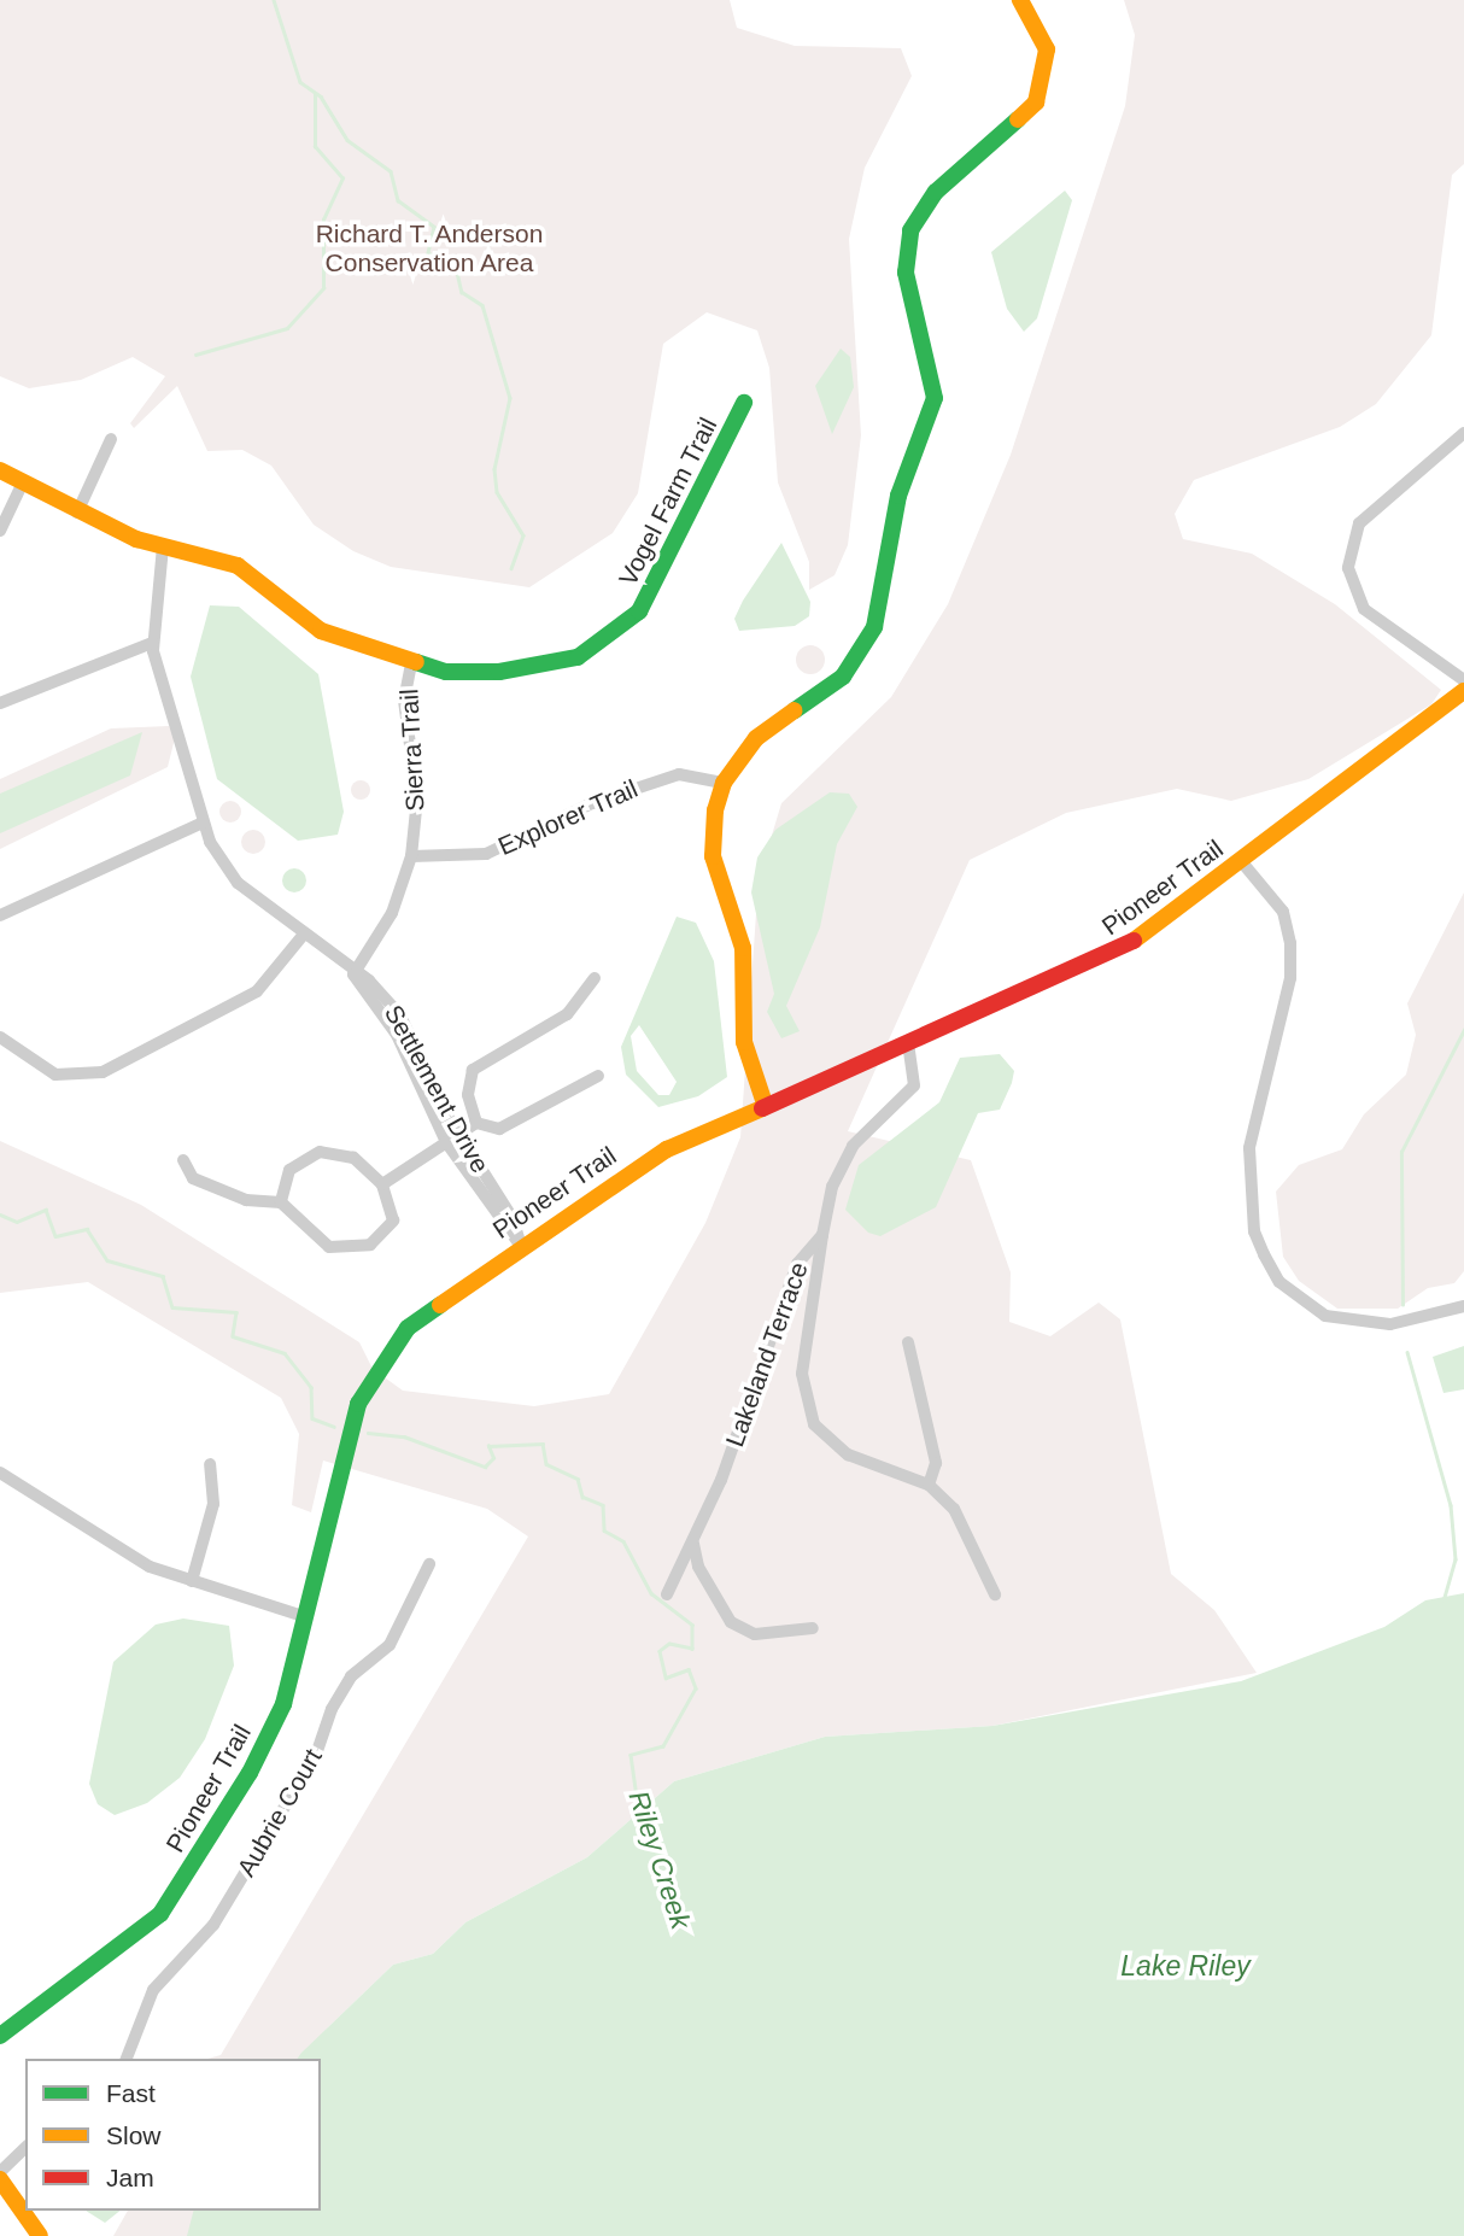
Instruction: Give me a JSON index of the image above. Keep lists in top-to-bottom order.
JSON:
{
  "streets": {
    "street": [
      "Vogel Farm Trail",
      "Sierra Trail",
      "Explorer Trail",
      "Pioneer Trail",
      "Settlement Drive",
      "Lakeland Terrace",
      "Aubrie Court"
    ]
  },
  "crossings": [
    ["Vogel Farm Trail", "Sierra Trail"],
    ["Vogel Farm Trail", "Settlement Drive"],
    ["Sierra Trail", "Explorer Trail"],
    ["Sierra Trail", "Settlement Drive"],
    ["Pioneer Trail", "Settlement Drive"],
    ["Pioneer Trail", "Lakeland Terrace"]
  ],
  "water": ["Riley Creek", "Lake Riley"],
  "parks": ["Richard T. Anderson Conservation Area"],
  "legend": ["Fast", "Slow", "Jam"]
}
